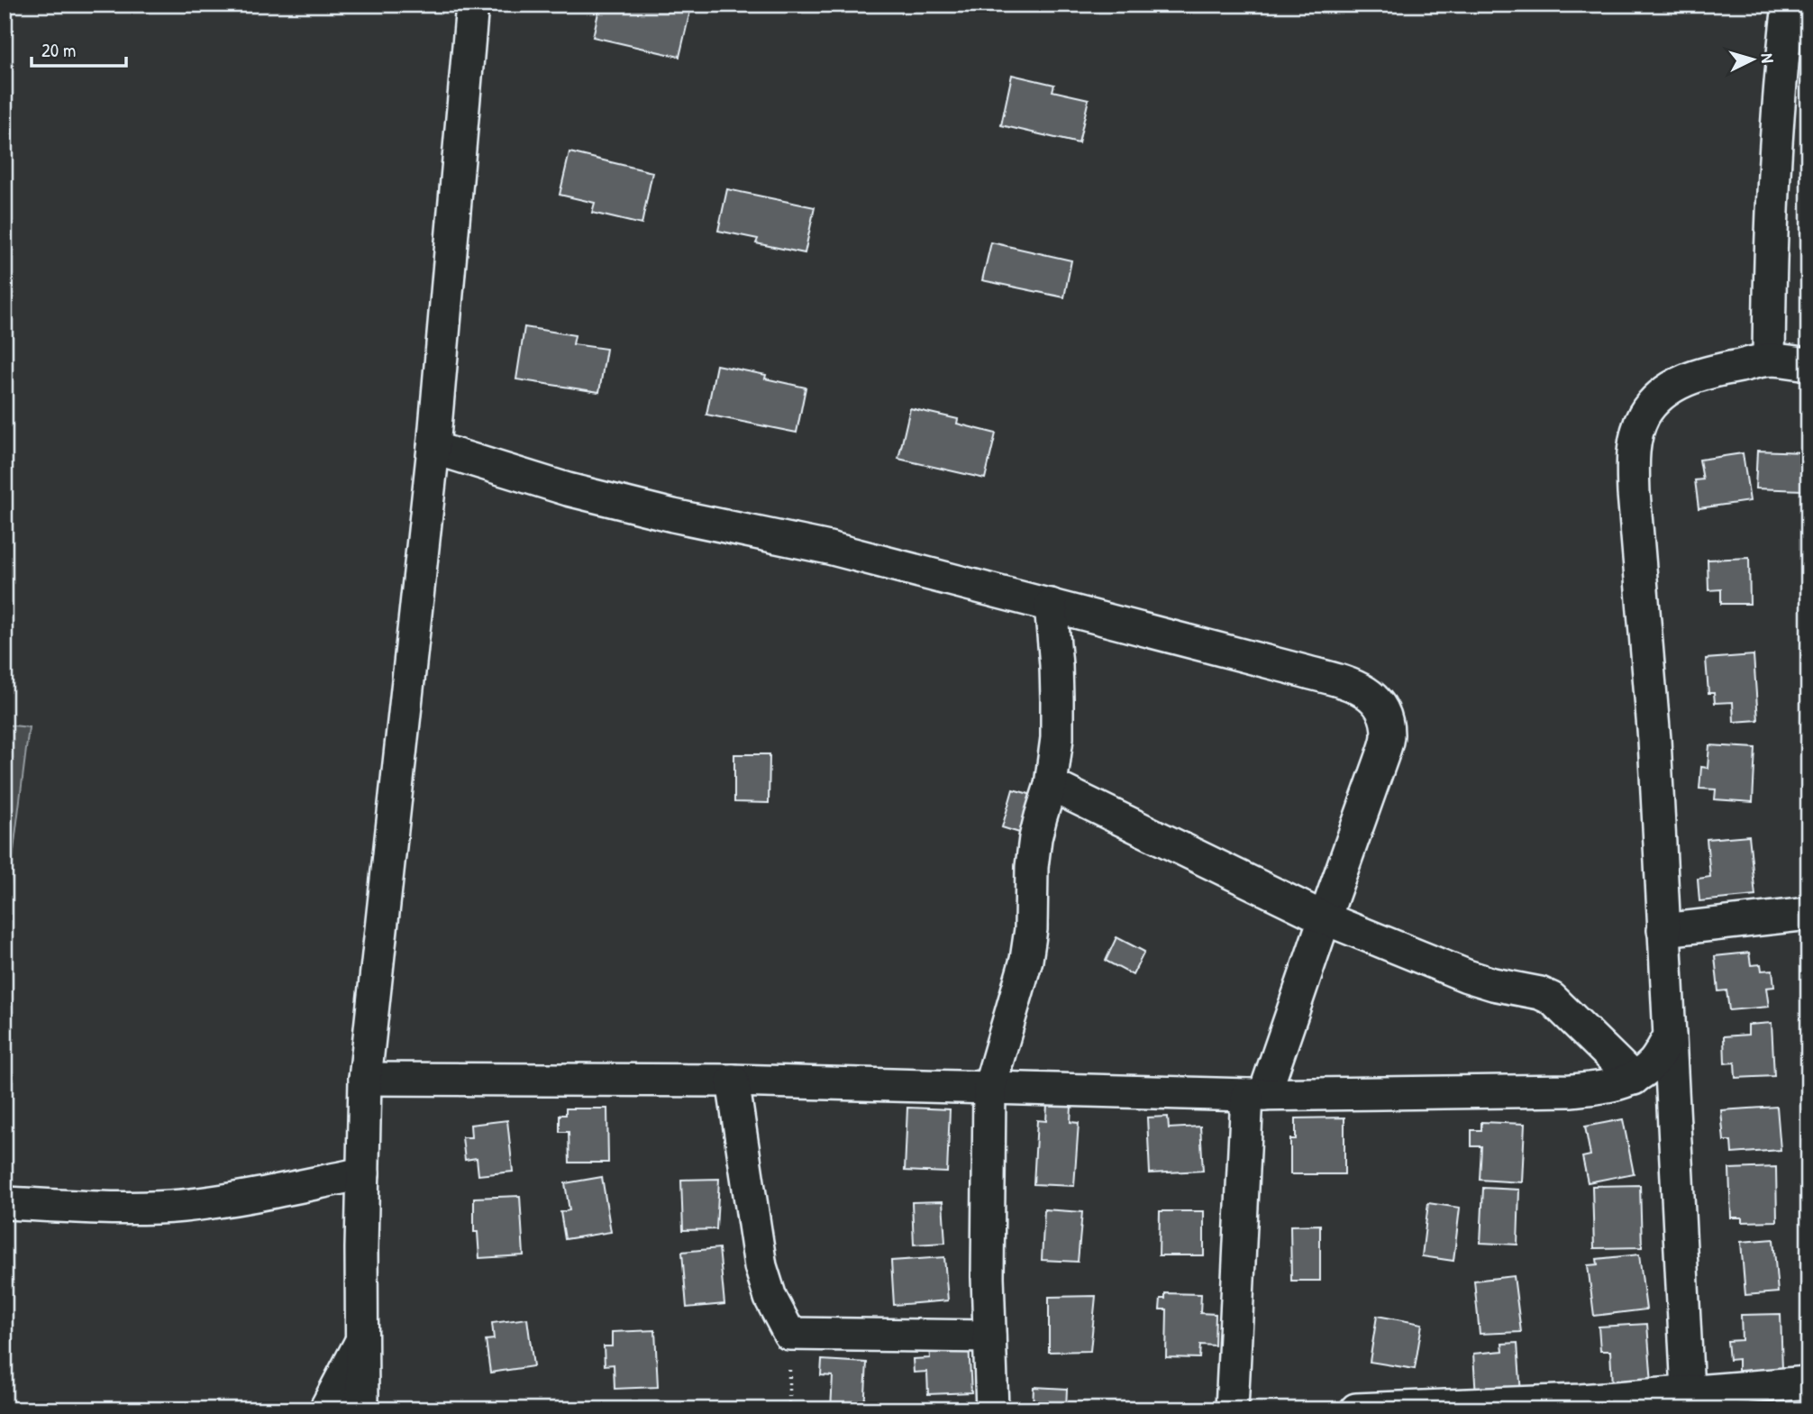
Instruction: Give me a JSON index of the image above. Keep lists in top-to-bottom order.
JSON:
{
  "scale_bar": "20 m",
  "north": "right"
}
